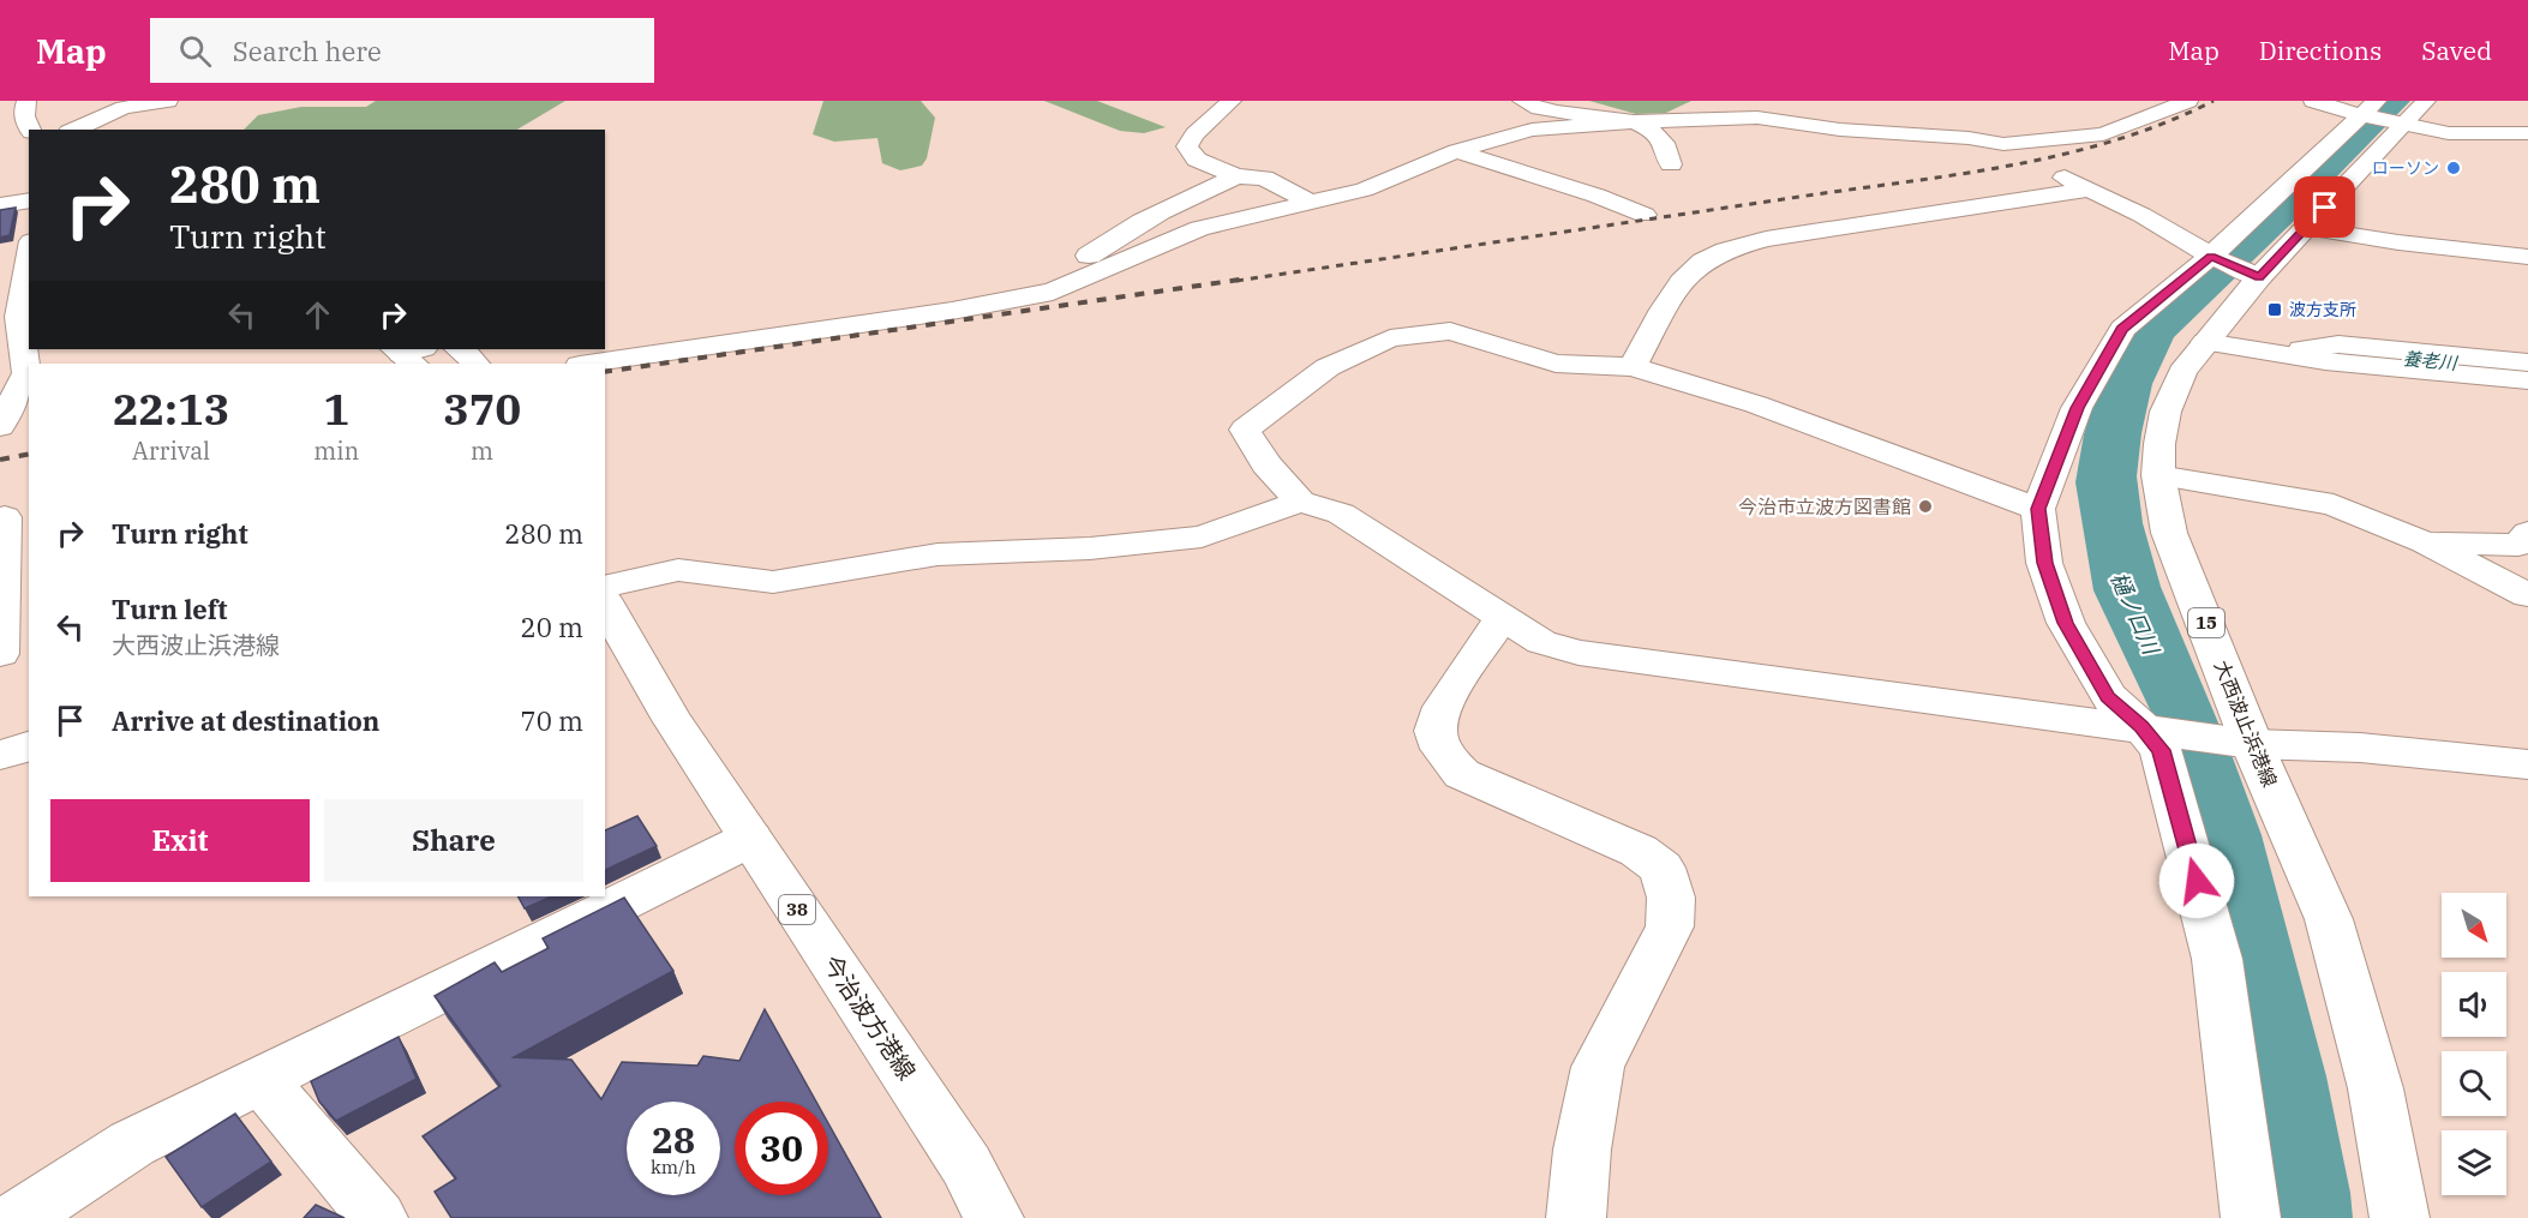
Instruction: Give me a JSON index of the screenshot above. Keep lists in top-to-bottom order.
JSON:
{
  "streets": {
    "street": [
      "15",
      "大西波止浜港線",
      "38",
      "今治波方港線"
    ]
  },
  "water": ["養老川", "樋ノ口川"],
  "places": {
    "other": ["ローソン", "今治市立波方図書館"],
    "transit": ["波方支所"]
  },
  "north": "bottom right",
  "page": {
    "header": "Map",
    "search": "Search here",
    "nav": ["Map", "Directions", "Saved"],
    "turn": ["280 m", "Turn right"],
    "eta": [
      "22:13",
      "Arrival",
      "1",
      "min",
      "370",
      "m"
    ],
    "list": [
      {
        "name": "Turn right",
        "value": "280 m"
      },
      {
        "name": "Turn left",
        "note": "大西波止浜港線",
        "value": "20 m"
      },
      {
        "name": "Arrive at destination",
        "value": "70 m"
      }
    ],
    "buttons": ["Exit", "Share"],
    "speed": "28 km/h",
    "limit": "30"
  }
}
